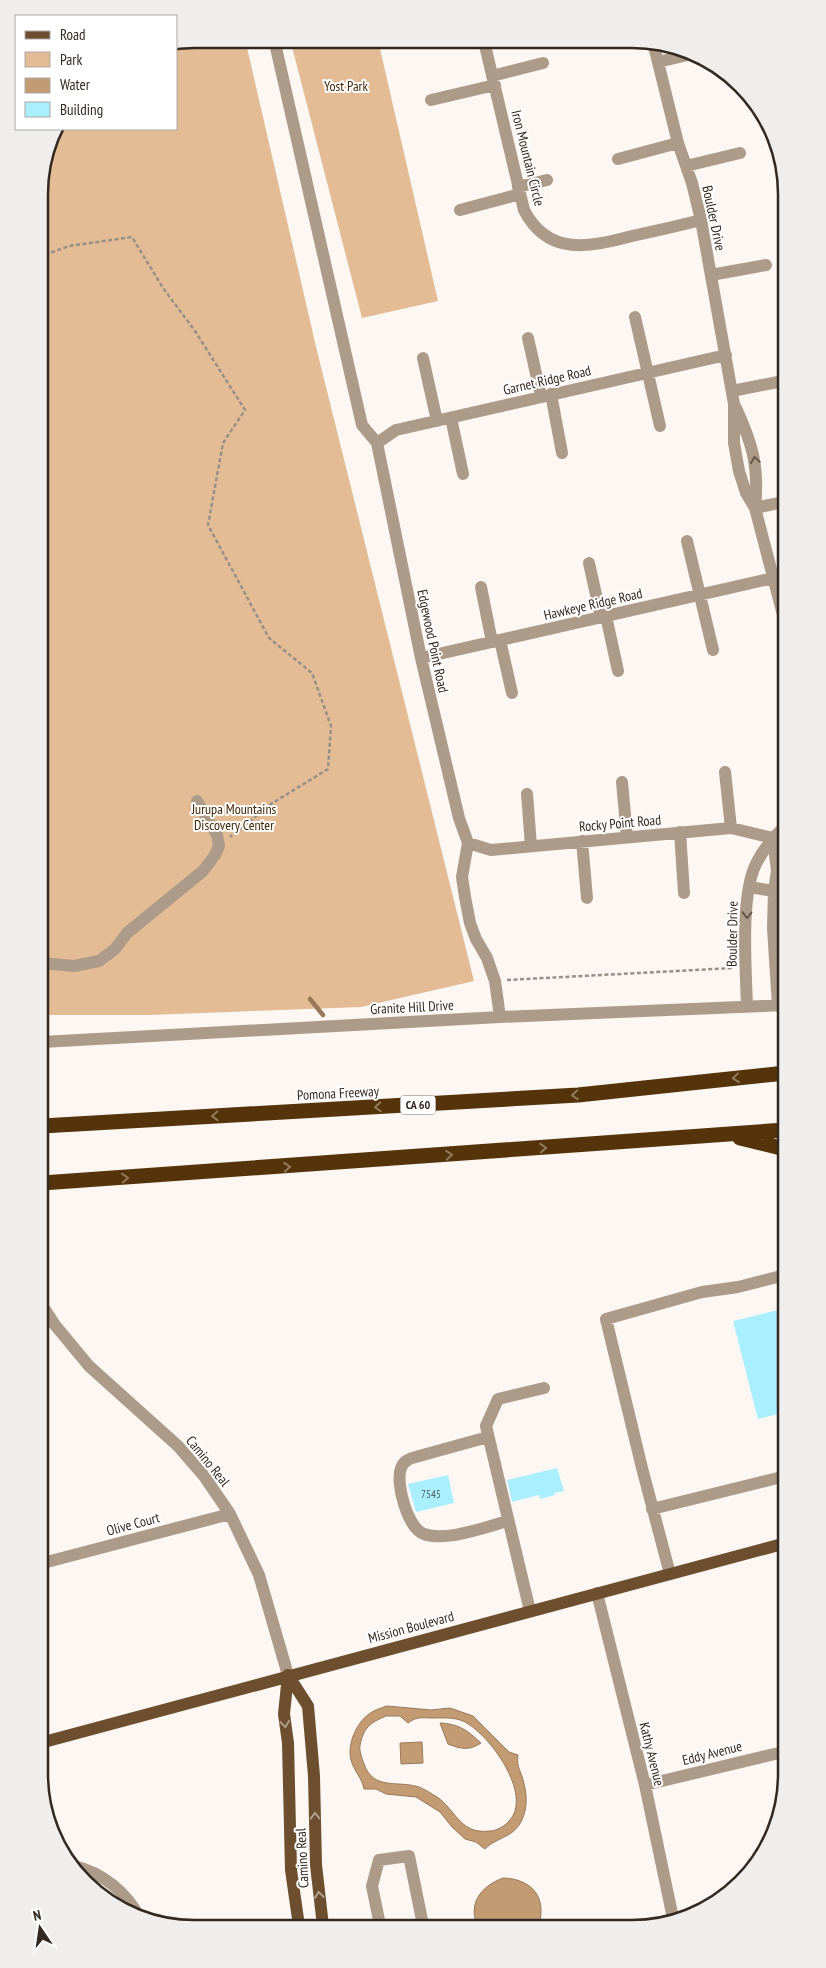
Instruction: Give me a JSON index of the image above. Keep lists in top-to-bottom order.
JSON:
{
  "streets": {
    "highway": ["Pomona Freeway", "CA 60"],
    "main road": ["Camino Real", "Mission Boulevard"],
    "street": [
      "Iron Mountain Circle",
      "Boulder Drive",
      "Garnet Ridge Road",
      "Hawkeye Ridge Road",
      "Edgewood Point Road",
      "Rocky Point Road",
      "Granite Hill Drive",
      "Olive Court",
      "Eddy Avenue",
      "Kathy Avenue"
    ]
  },
  "crossings": [
    ["Iron Mountain Circle", "Boulder Drive"],
    ["Boulder Drive", "Garnet Ridge Road"],
    ["Boulder Drive", "Hawkeye Ridge Road"],
    ["Boulder Drive", "Rocky Point Road"],
    ["Boulder Drive", "Granite Hill Drive"],
    ["Garnet Ridge Road", "Edgewood Point Road"],
    ["Hawkeye Ridge Road", "Edgewood Point Road"],
    ["Edgewood Point Road", "Rocky Point Road"],
    ["Camino Real", "Olive Court"],
    ["Camino Real", "Mission Boulevard"],
    ["Mission Boulevard", "Kathy Avenue"],
    ["Eddy Avenue", "Kathy Avenue"]
  ],
  "parks": ["Yost Park", "Jurupa Mountains Discovery Center"],
  "house_numbers": ["7545"],
  "legend": [
    "Road",
    "Park",
    "Water",
    "Building"
  ],
  "north": "top"
}
